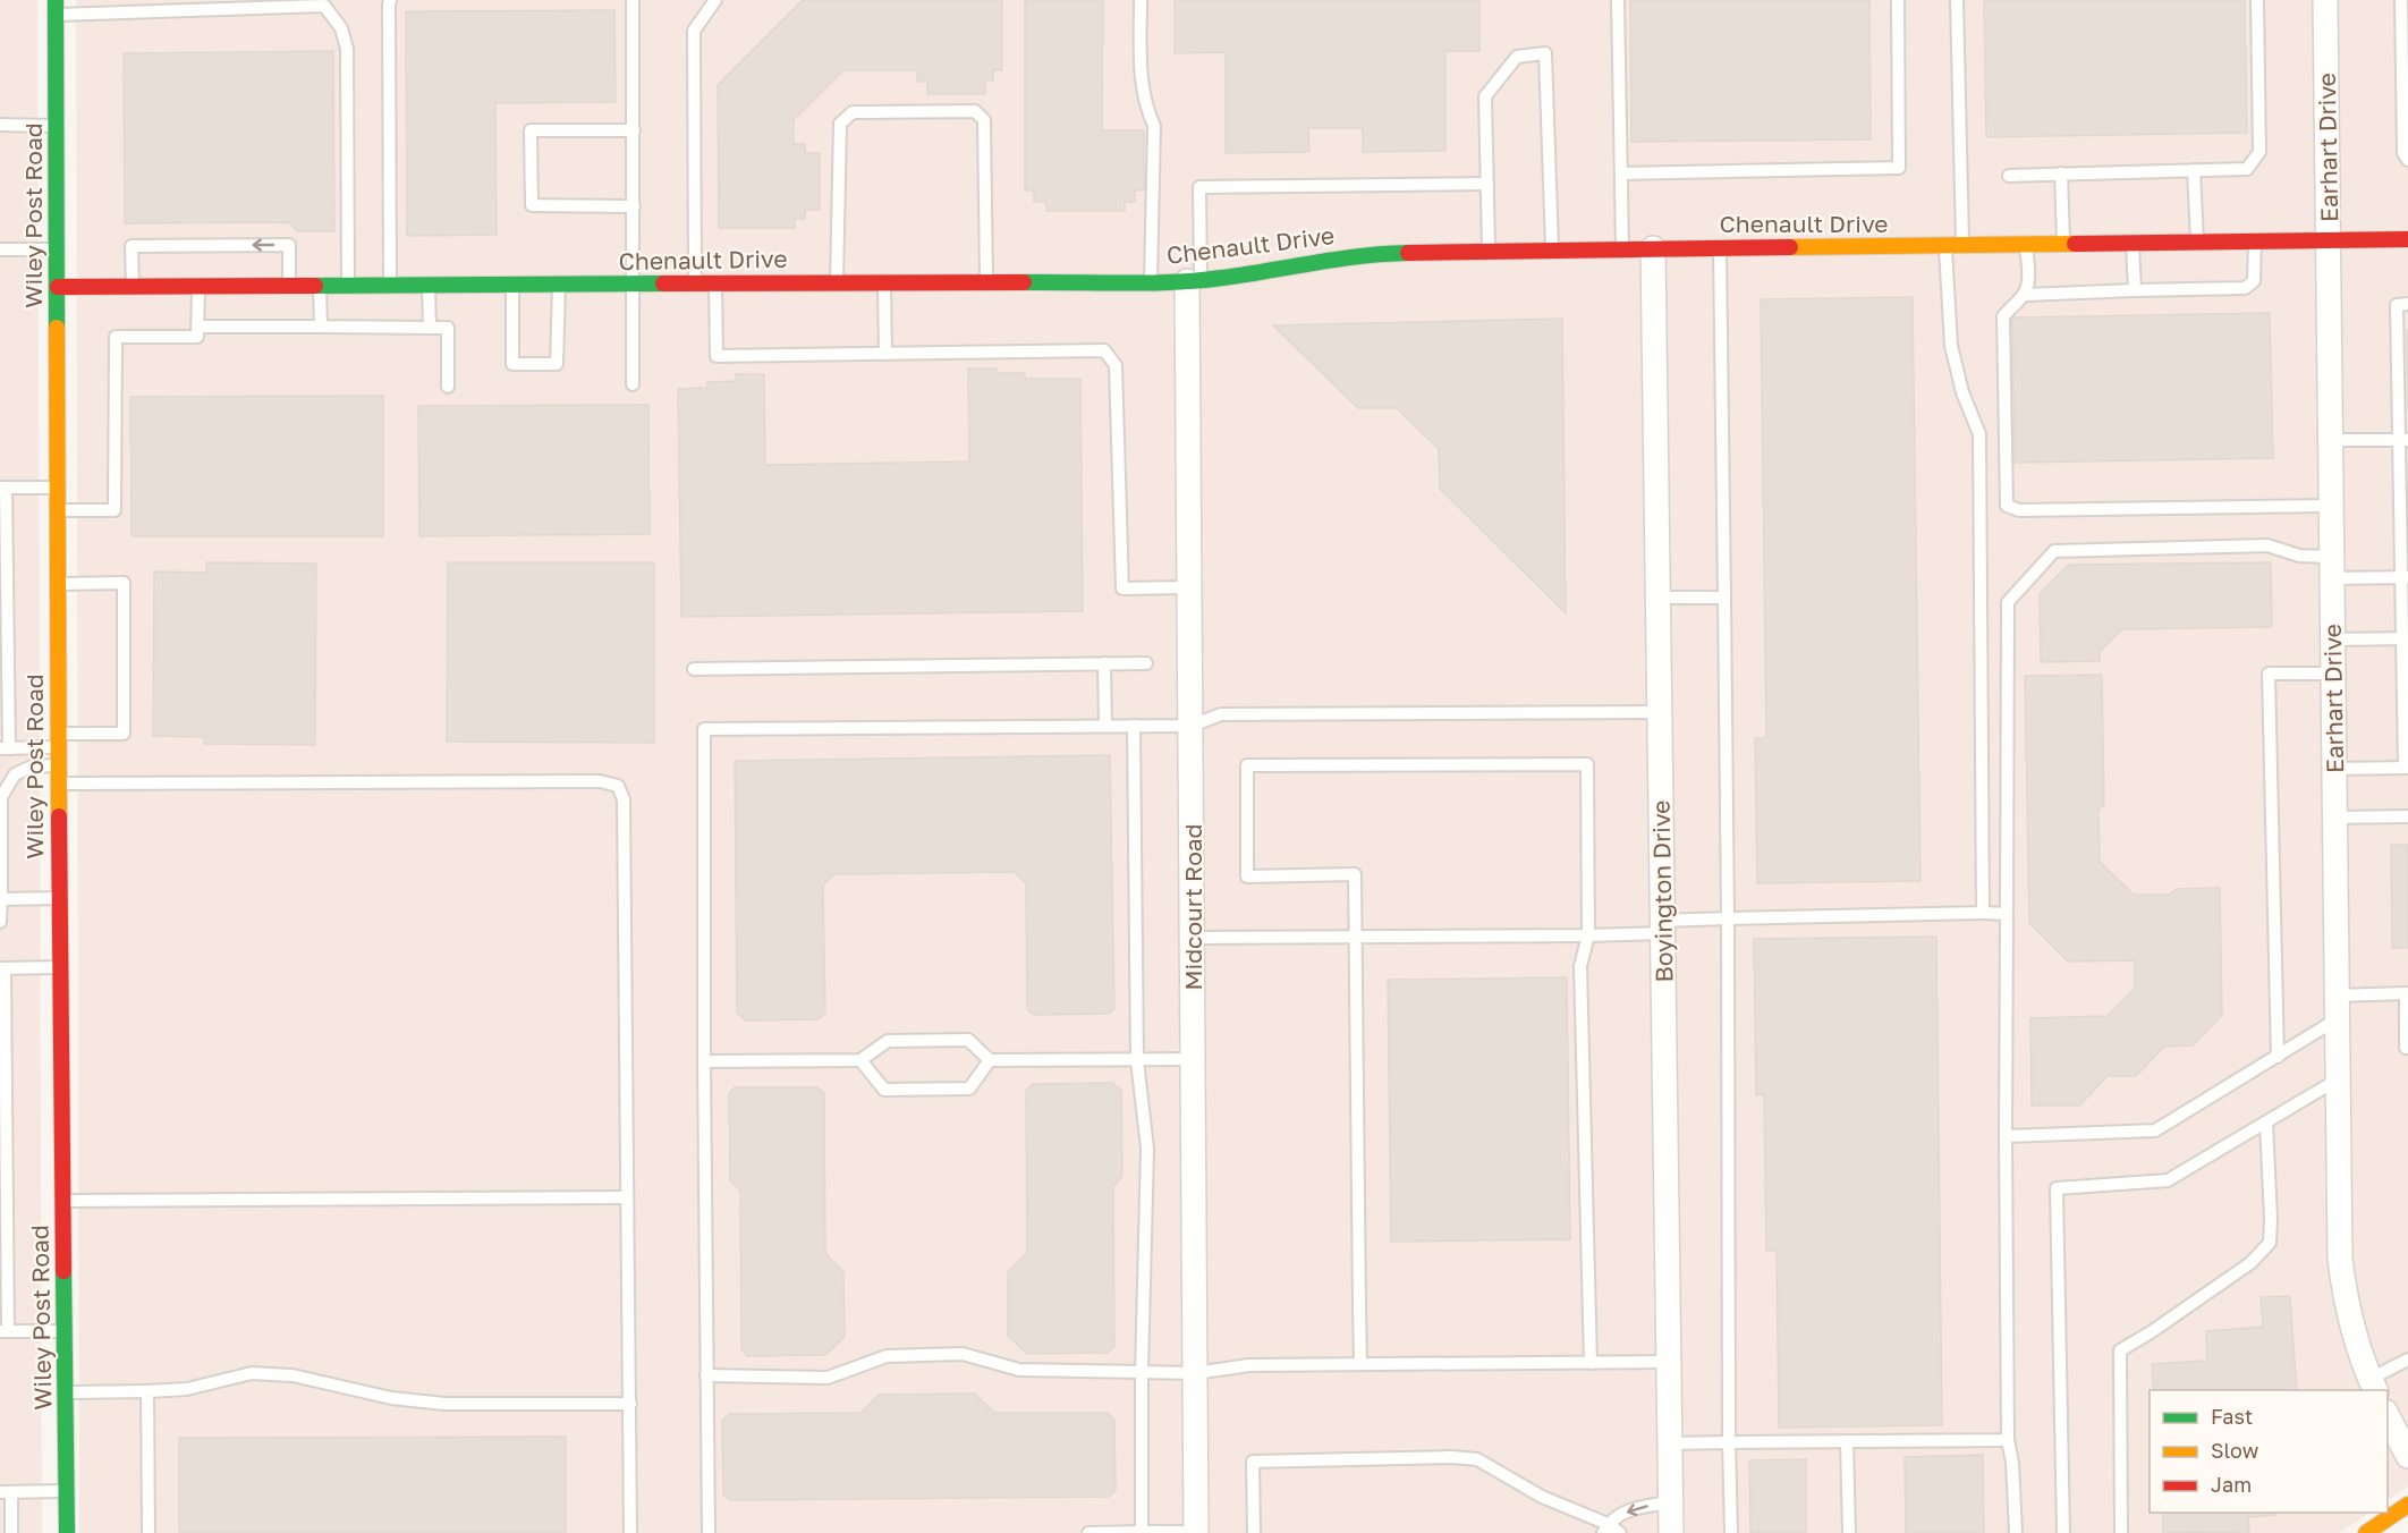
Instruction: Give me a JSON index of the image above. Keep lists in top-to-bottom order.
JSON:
{
  "streets": {
    "street": [
      "Earhart Drive",
      "Wiley Post Road",
      "Chenault Drive",
      "Boyington Drive",
      "Midcourt Road"
    ]
  },
  "crossings": [
    ["Earhart Drive", "Chenault Drive"],
    ["Wiley Post Road", "Chenault Drive"],
    ["Chenault Drive", "Boyington Drive"],
    ["Chenault Drive", "Midcourt Road"]
  ],
  "legend": ["Fast", "Slow", "Jam"]
}
